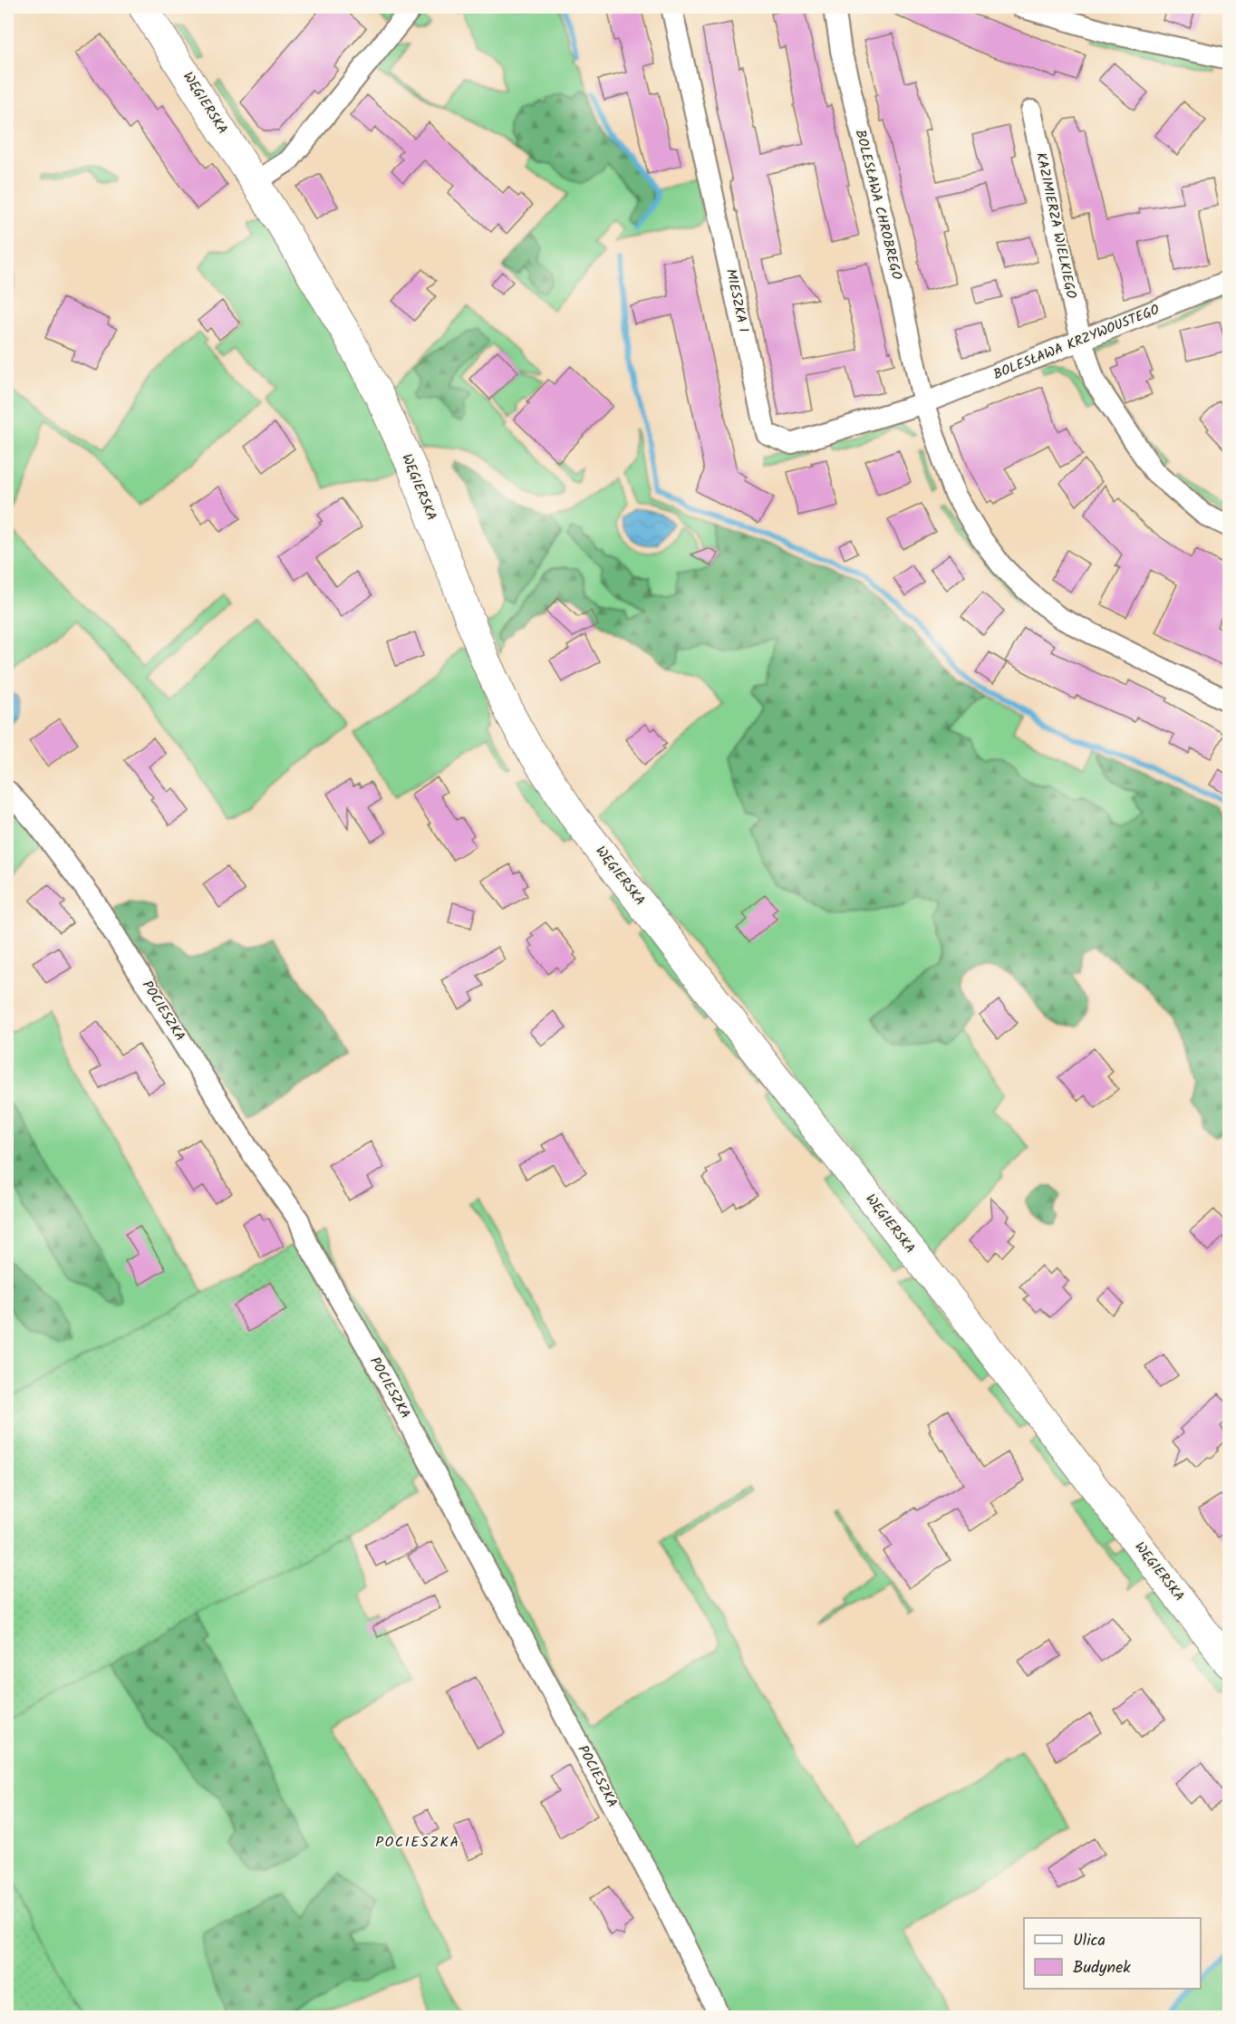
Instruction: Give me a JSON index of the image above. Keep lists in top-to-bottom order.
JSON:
{
  "streets": {
    "main road": ["WĘGIERSKA"],
    "street": [
      "BOLESŁAWA CHROBREGO",
      "KAZIMIERZA WIELKIEGO",
      "MIESZKA I",
      "BOLESŁAWA KRZYWOUSTEGO",
      "POCIESZKA"
    ]
  },
  "crossings": [
    ["BOLESŁAWA CHROBREGO", "MIESZKA I"],
    ["BOLESŁAWA CHROBREGO", "BOLESŁAWA KRZYWOUSTEGO"],
    ["KAZIMIERZA WIELKIEGO", "BOLESŁAWA KRZYWOUSTEGO"],
    ["MIESZKA I", "BOLESŁAWA KRZYWOUSTEGO"]
  ],
  "districts": ["POCIESZKA"],
  "legend": ["Ulica", "Budynek"]
}
